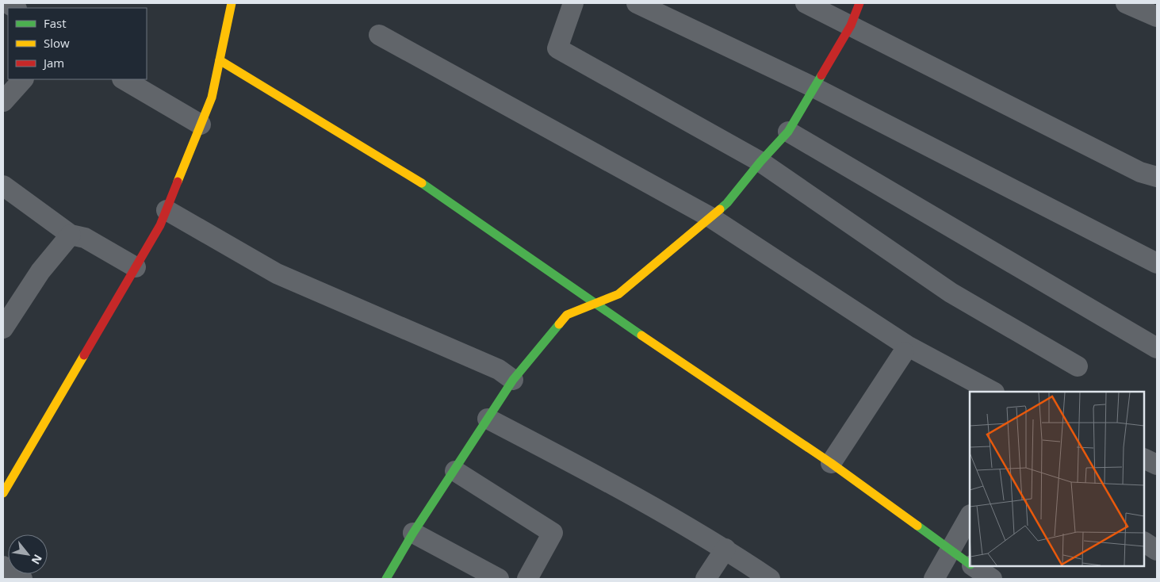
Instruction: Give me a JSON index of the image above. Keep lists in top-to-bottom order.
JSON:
{
  "legend": ["Fast", "Slow", "Jam"],
  "north": "bottom right"
}
